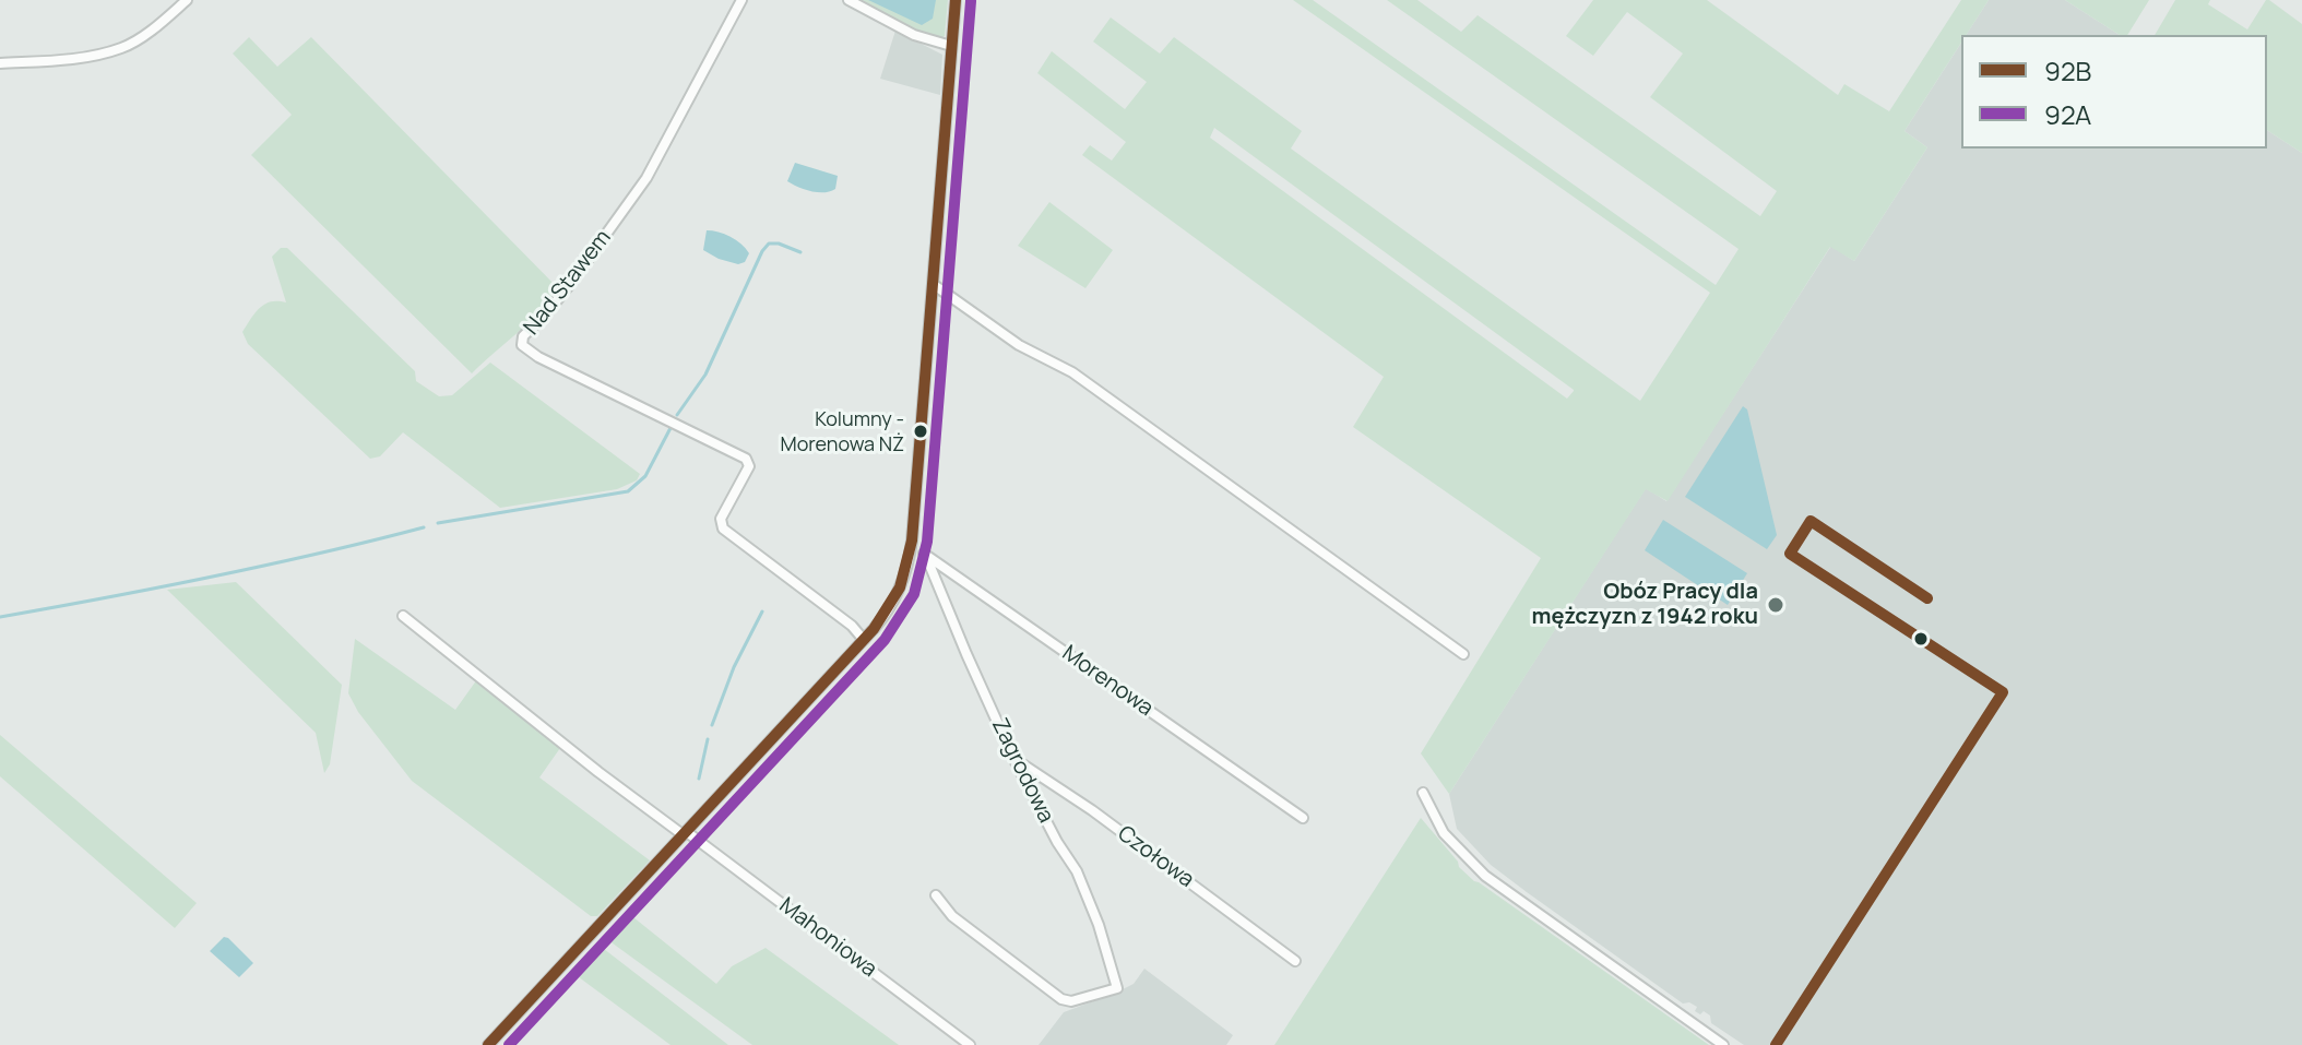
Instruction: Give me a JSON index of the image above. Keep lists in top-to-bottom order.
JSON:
{
  "streets": {
    "street": [
      "Nad Stawem",
      "Morenowa",
      "Zagrodowa",
      "Czołowa",
      "Mahoniowa"
    ]
  },
  "crossings": [
    ["Morenowa", "Zagrodowa"],
    ["Zagrodowa", "Czołowa"]
  ],
  "places": ["Kolumny - Morenowa NŻ", "Obóz Pracy dla mężczyzn z 1942 roku"],
  "lines": ["transit line 92B", "transit line 92A"],
  "legend": ["92B", "92A"]
}
